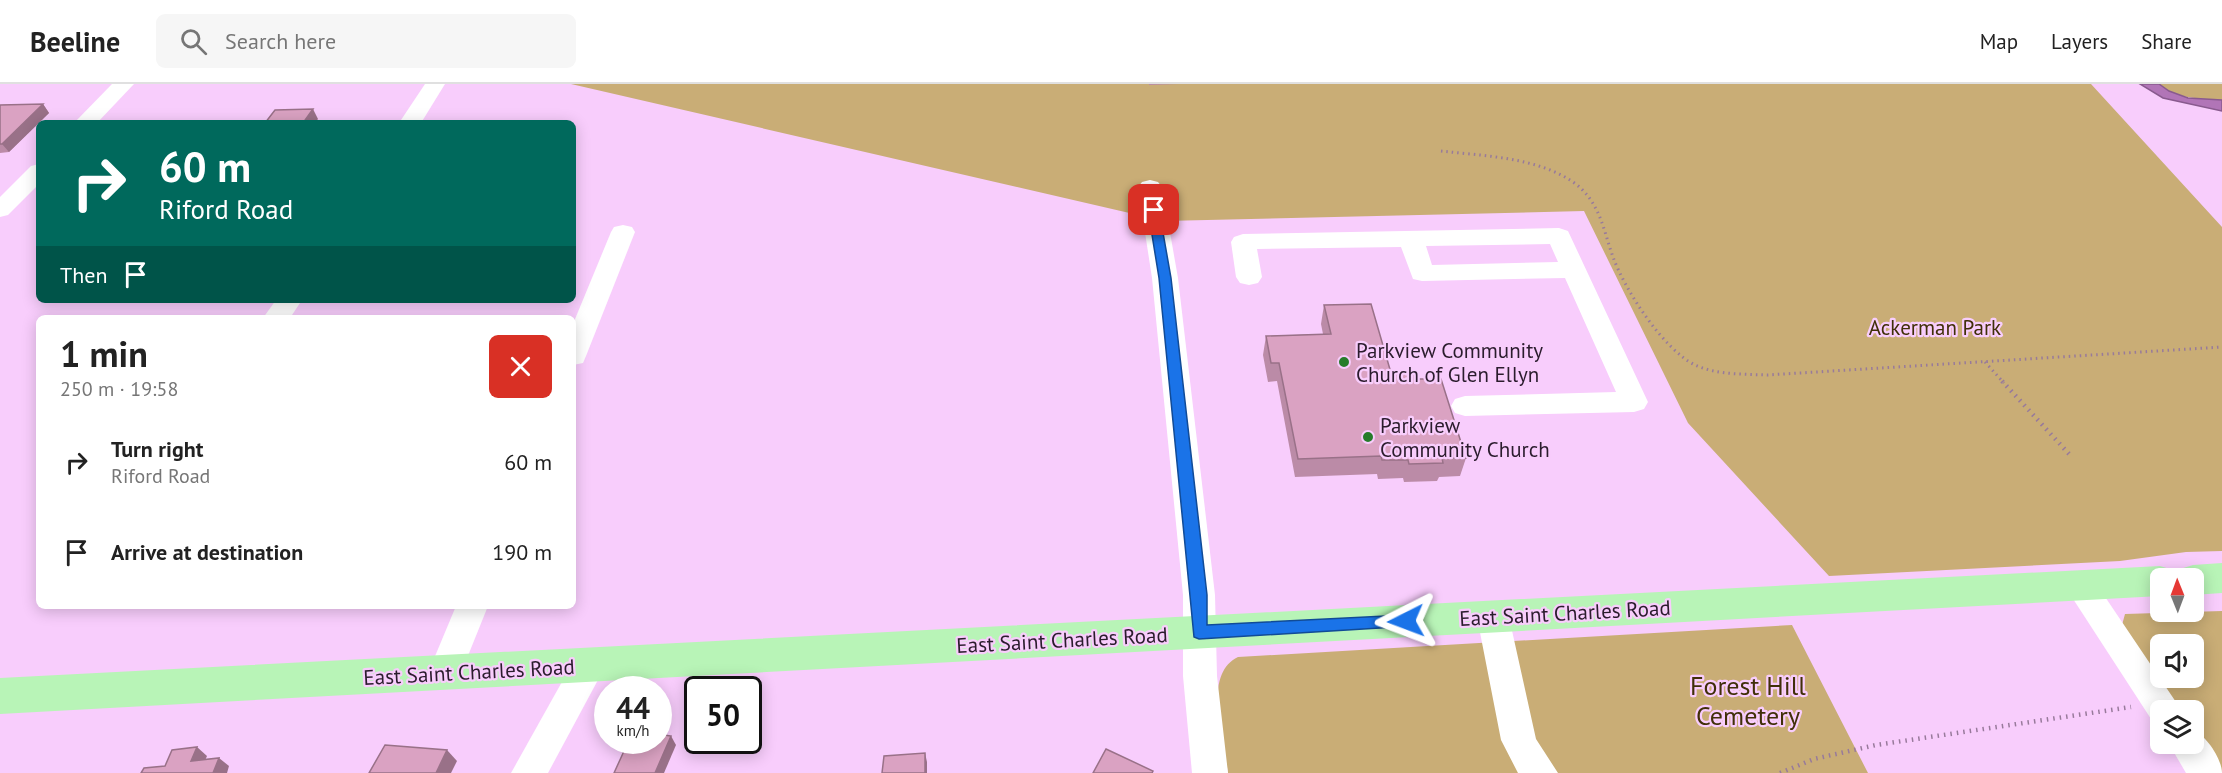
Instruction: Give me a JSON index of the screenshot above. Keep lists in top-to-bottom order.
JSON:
{
  "streets": {
    "main road": ["East Saint Charles Road"]
  },
  "parks": ["Ackerman Park", "Forest Hill Cemetery"],
  "places": ["Parkview Community Church of Glen Ellyn", "Parkview Community Church"],
  "north": "top",
  "page": {
    "header": "Beeline",
    "search": "Search here",
    "nav": ["Map", "Layers", "Share"],
    "turn": ["60 m", "Riford Road"],
    "then": "Then",
    "heading": ["1 min", "250 m · 19:58"],
    "list": [
      {
        "name": "Turn right",
        "note": "Riford Road",
        "value": "60 m"
      },
      {
        "name": "Arrive at destination",
        "value": "190 m"
      }
    ],
    "speed": "44 km/h",
    "limit": "50"
  }
}
